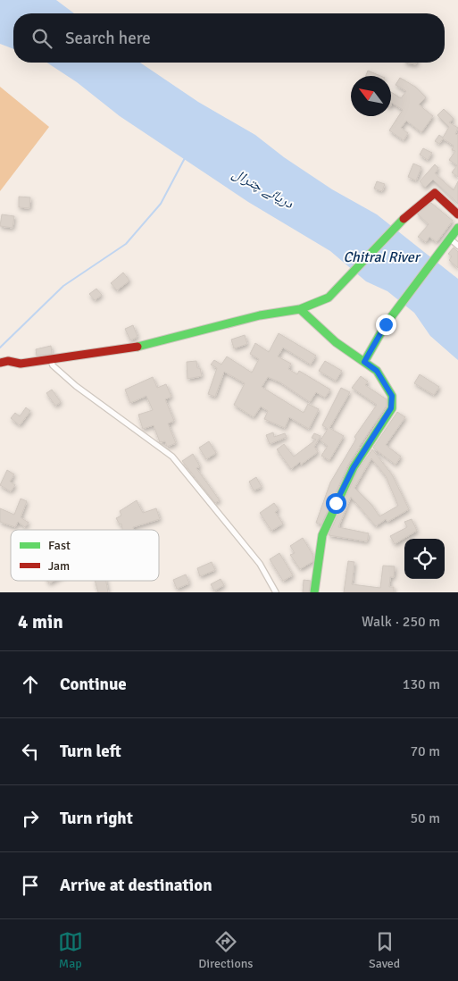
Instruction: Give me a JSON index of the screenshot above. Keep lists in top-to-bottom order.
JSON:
{
  "water": ["دریائے چترال", "Chitral River"],
  "legend": ["Fast", "Jam"],
  "north": "top left",
  "page": {
    "search": "Search here",
    "heading": ["4 min", "Walk · 250 m"],
    "list": [
      ["Continue", "130 m"],
      ["Turn left", "70 m"],
      ["Turn right", "50 m"],
      "Arrive at destination"
    ],
    "nav": ["Map", "Directions", "Saved"]
  }
}
